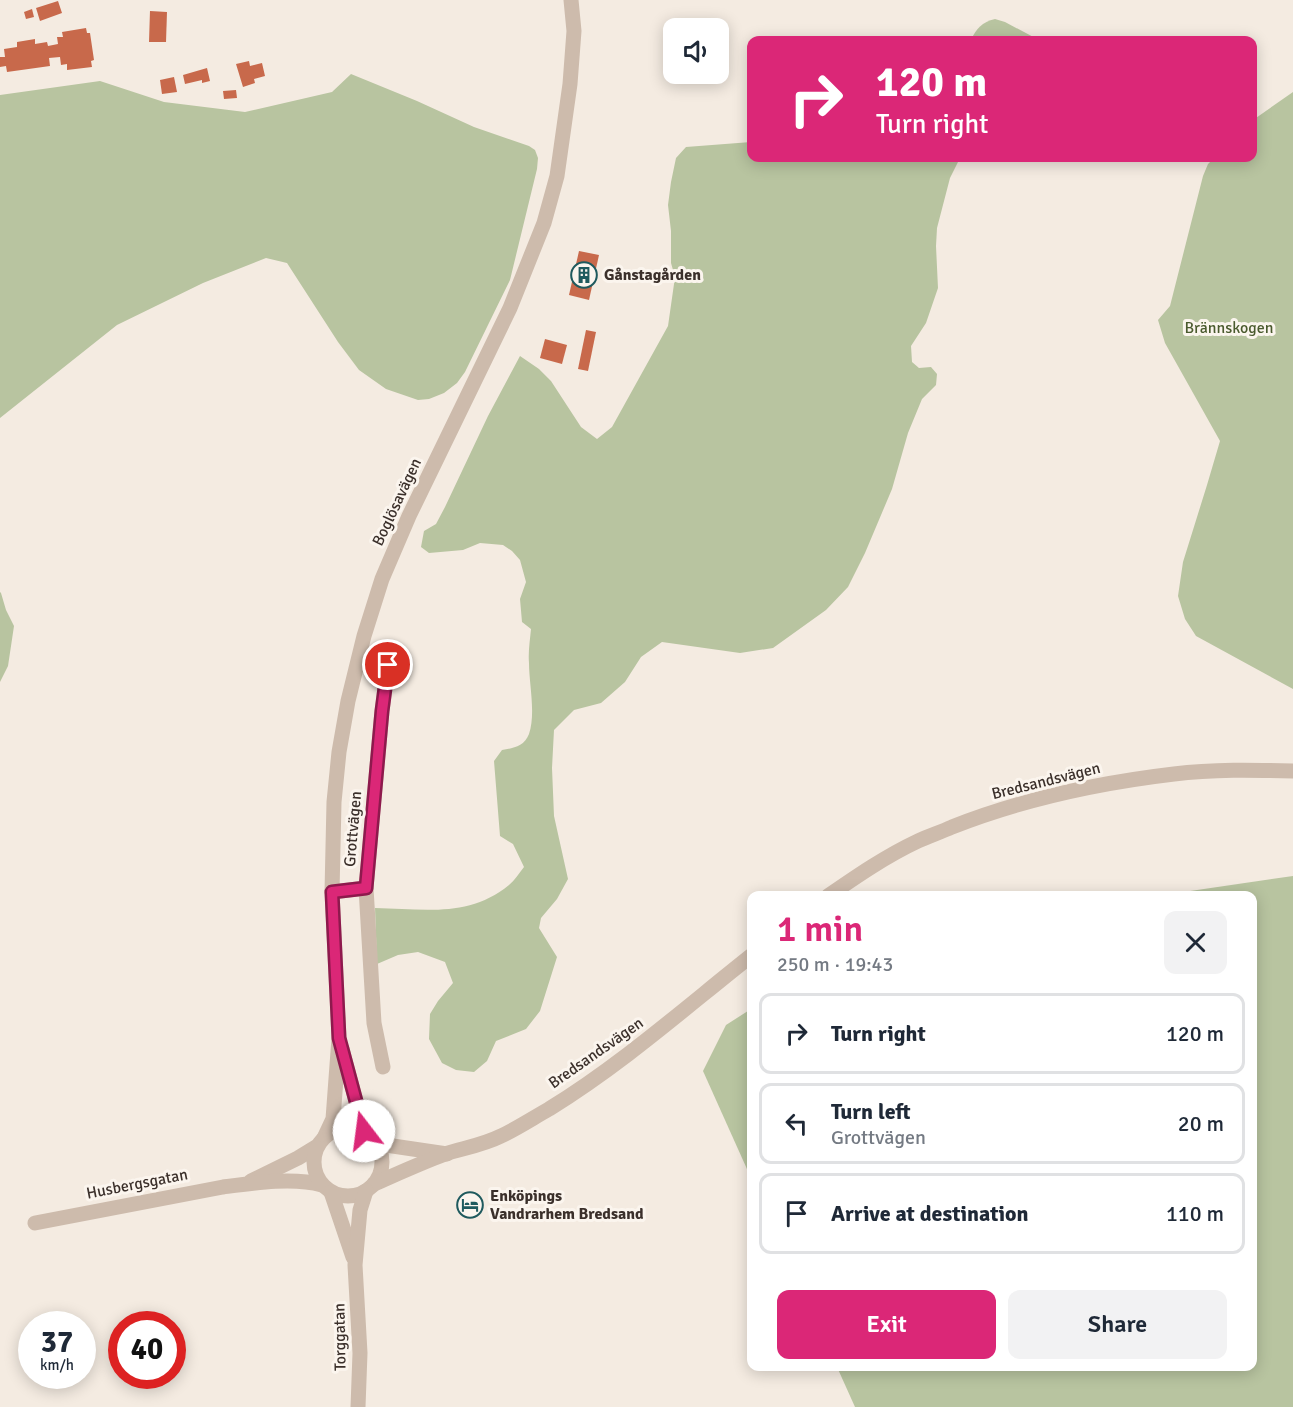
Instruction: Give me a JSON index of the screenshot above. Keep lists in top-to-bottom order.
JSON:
{
  "streets": {
    "street": [
      "Boglösavägen",
      "Bredsandsvägen",
      "Grottvägen",
      "Husbergsgatan",
      "Torggatan"
    ]
  },
  "crossings": [
    ["Boglösavägen", "Bredsandsvägen"],
    ["Boglösavägen", "Husbergsgatan"],
    ["Boglösavägen", "Torggatan"],
    ["Bredsandsvägen", "Husbergsgatan"],
    ["Bredsandsvägen", "Torggatan"],
    ["Husbergsgatan", "Torggatan"]
  ],
  "parks": ["Brännskogen"],
  "places": {
    "building": ["Gånstagården"],
    "hotel": ["Enköpings Vandrarhem Bredsand"]
  },
  "page": {
    "turn": ["120 m", "Turn right"],
    "heading": ["1 min", "250 m · 19:43"],
    "list": [
      {
        "name": "Turn right",
        "value": "120 m"
      },
      {
        "name": "Turn left",
        "note": "Grottvägen",
        "value": "20 m"
      },
      {
        "name": "Arrive at destination",
        "value": "110 m"
      }
    ],
    "buttons": ["Exit", "Share"],
    "speed": "37 km/h",
    "limit": "40"
  }
}
